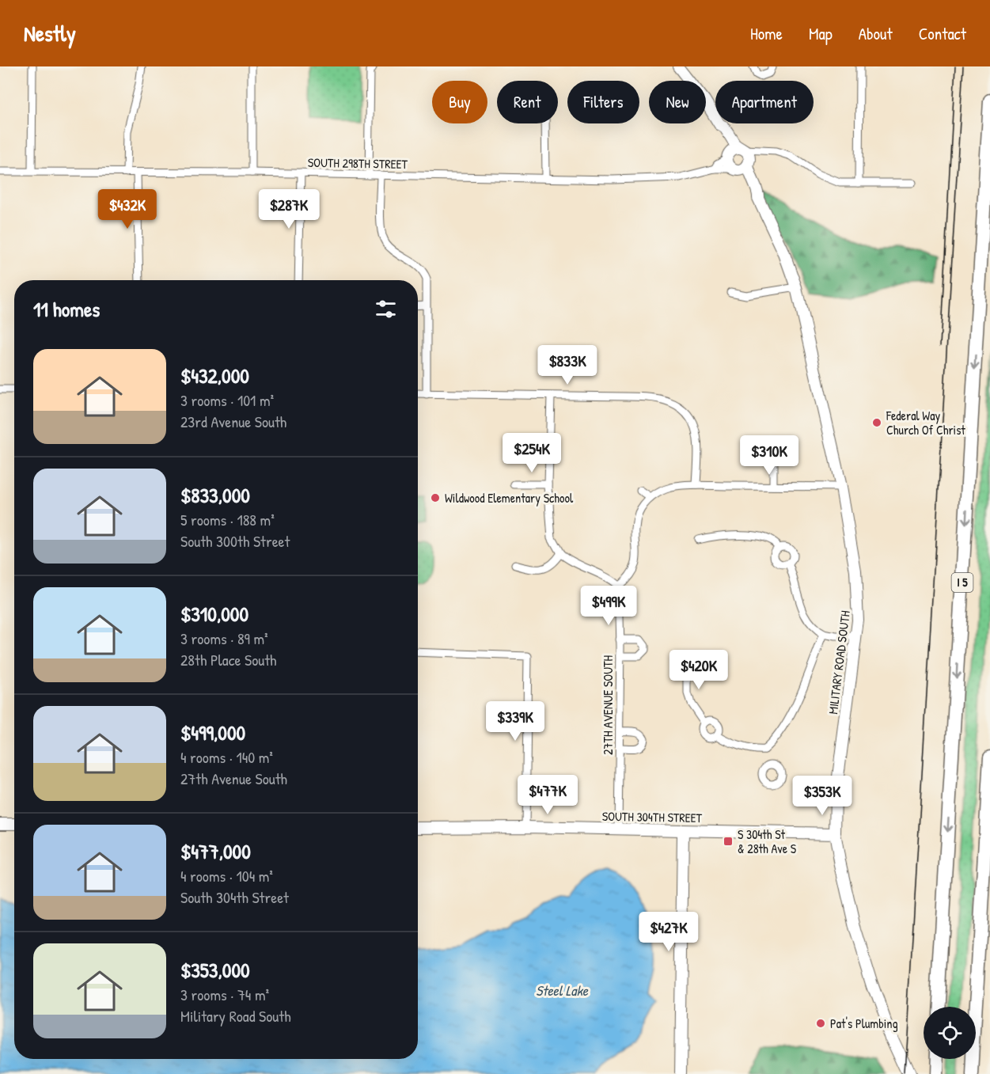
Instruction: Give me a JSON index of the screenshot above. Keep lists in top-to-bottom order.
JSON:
{
  "streets": {
    "highway": ["I 5"],
    "main road": ["MILITARY ROAD SOUTH", "SOUTH 304TH STREET"],
    "street": ["SOUTH 298TH STREET", "27TH AVENUE SOUTH"]
  },
  "crossings": [
    ["SOUTH 298TH STREET", "MILITARY ROAD SOUTH"],
    ["MILITARY ROAD SOUTH", "SOUTH 304TH STREET"],
    ["27TH AVENUE SOUTH", "SOUTH 304TH STREET"]
  ],
  "water": ["Steel Lake"],
  "places": {
    "other": ["Federal Way Church Of Christ", "Wildwood Elementary School", "Pat's Plumbing"],
    "transit": ["S 304th St & 28th Ave S"]
  },
  "page": {
    "header": "Nestly",
    "nav": [
      "Home",
      "Map",
      "About",
      "Contact"
    ],
    "chip": [
      "Buy",
      "Rent",
      "Filters",
      "New",
      "Apartment"
    ],
    "price": [
      "$432K",
      "$287K",
      "$833K",
      "$254K",
      "$310K",
      "$499K",
      "$420K",
      "$339K",
      "$477K",
      "$353K",
      "$427K"
    ],
    "heading": "11 homes",
    "list": [
      {
        "name": "$432,000",
        "note": "3 rooms · 101 m² · 23rd Avenue South"
      },
      {
        "name": "$833,000",
        "note": "5 rooms · 188 m² · South 300th Street"
      },
      {
        "name": "$310,000",
        "note": "3 rooms · 89 m² · 28th Place South"
      },
      {
        "name": "$499,000",
        "note": "4 rooms · 140 m² · 27th Avenue South"
      },
      {
        "name": "$477,000",
        "note": "4 rooms · 104 m² · South 304th Street"
      },
      {
        "name": "$353,000",
        "note": "3 rooms · 74 m² · Military Road South"
      }
    ]
  }
}
